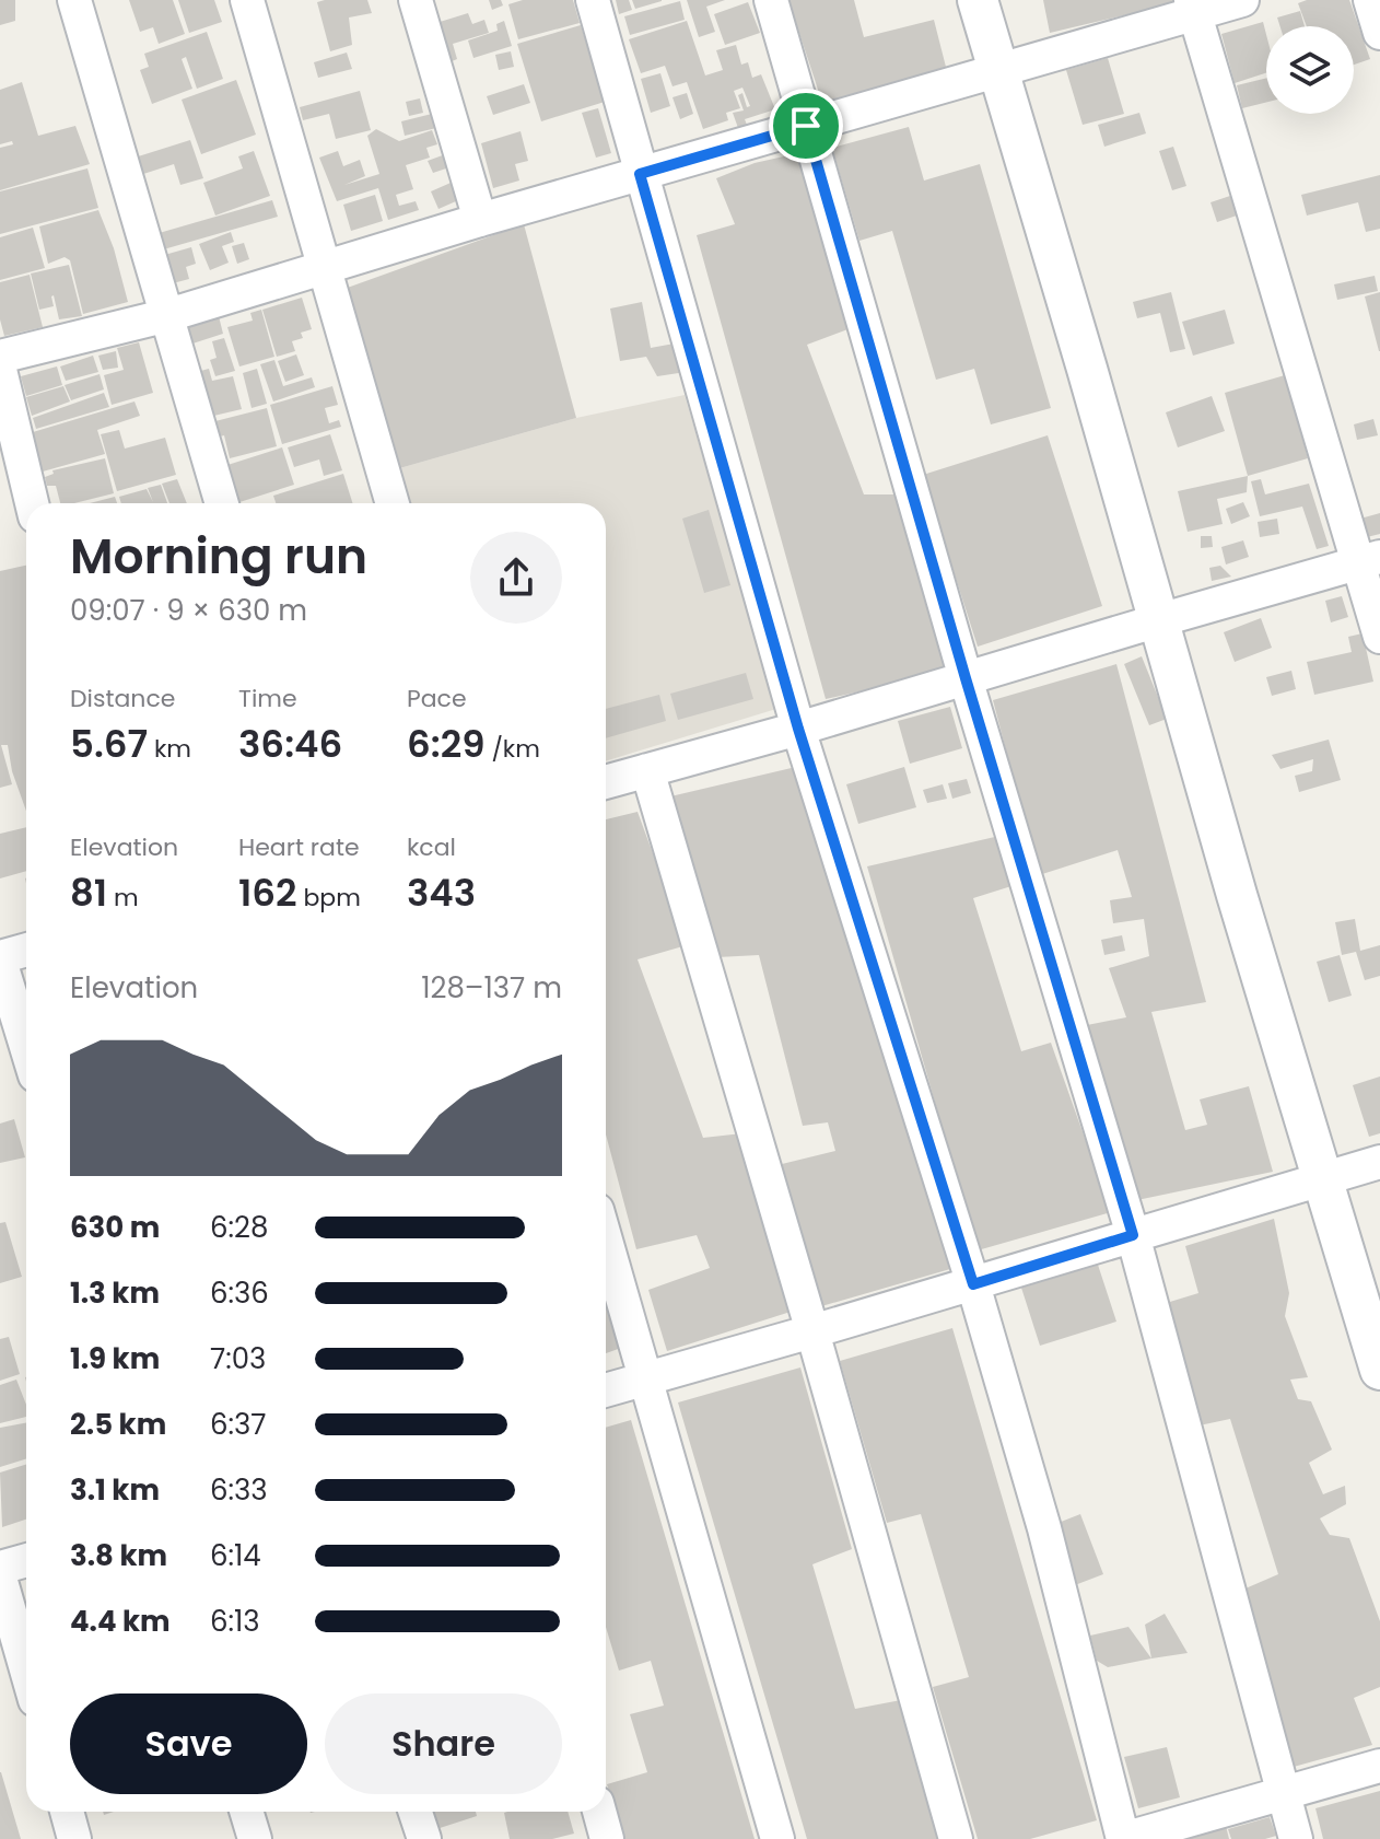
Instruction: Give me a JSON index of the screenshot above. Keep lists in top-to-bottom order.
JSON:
{
  "page": {
    "heading": ["Morning run", "09:07 · 9 × 630 m"],
    "stats": [
      ["Distance", "5.67 km"],
      ["Time", "36:46"],
      ["Pace", "6:29 /km"],
      ["Elevation", "81 m"],
      ["Heart rate", "162 bpm"],
      ["kcal", "343"]
    ],
    "chart": ["Elevation", "128–137 m"],
    "list": [
      {
        "name": "630 m",
        "note": "6:28"
      },
      {
        "name": "1.3 km",
        "note": "6:36"
      },
      {
        "name": "1.9 km",
        "note": "7:03"
      },
      {
        "name": "2.5 km",
        "note": "6:37"
      },
      {
        "name": "3.1 km",
        "note": "6:33"
      },
      {
        "name": "3.8 km",
        "note": "6:14"
      },
      {
        "name": "4.4 km",
        "note": "6:13"
      }
    ],
    "buttons": ["Save", "Share"]
  }
}
